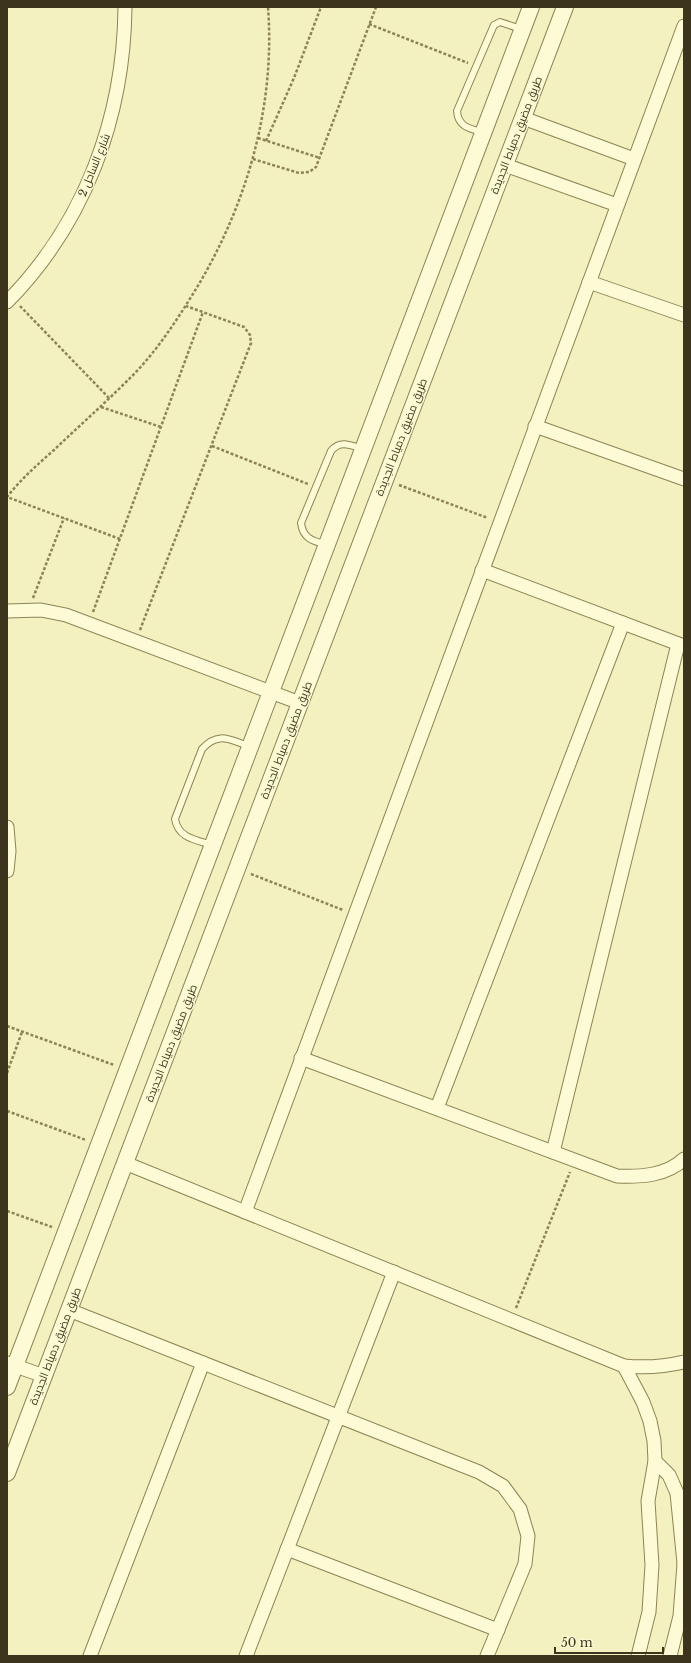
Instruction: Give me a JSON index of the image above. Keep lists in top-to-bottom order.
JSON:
{
  "streets": {
    "street": ["طريق مضيق دمياط الجديدة", "شارع الساحل 2"]
  },
  "scale_bar": "50 m"
}
